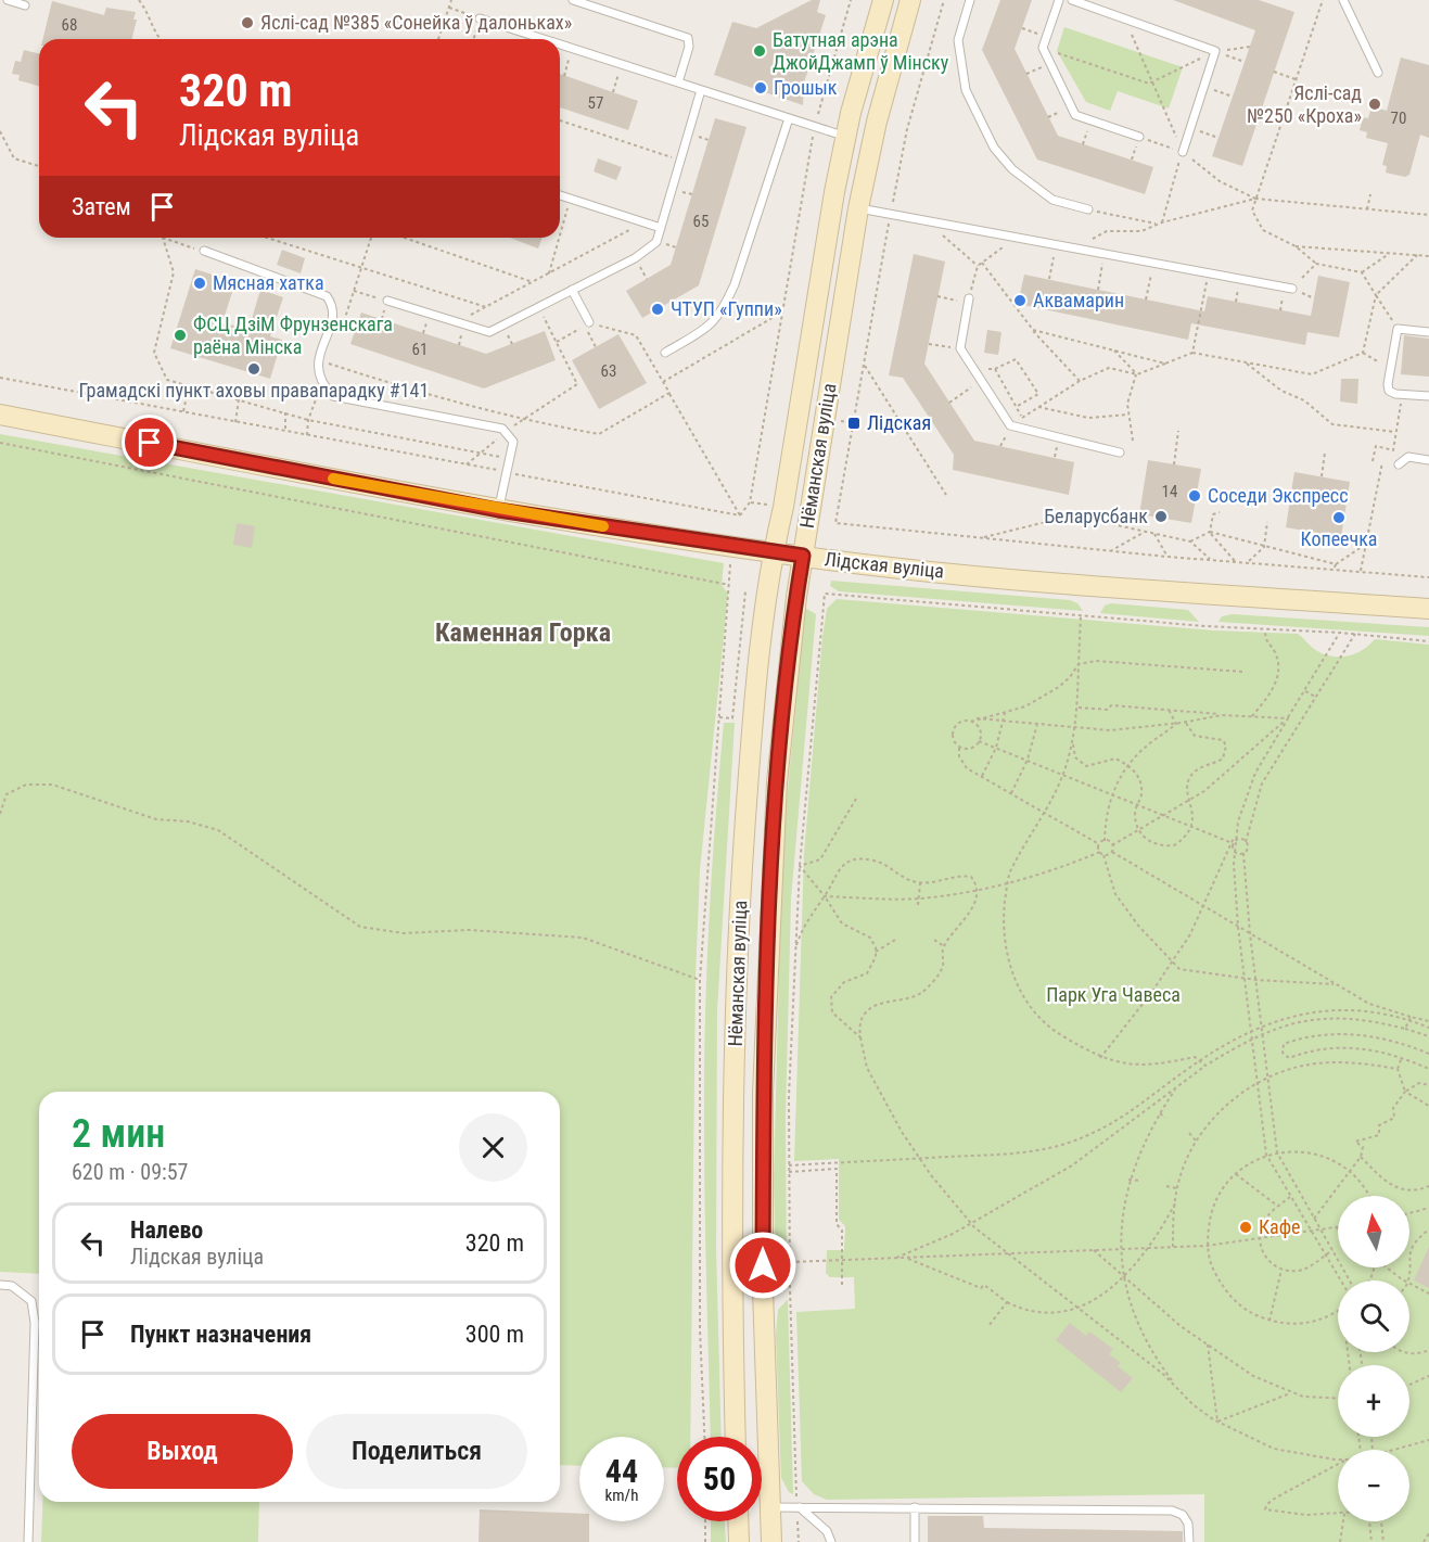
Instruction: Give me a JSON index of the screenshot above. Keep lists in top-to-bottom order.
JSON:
{
  "streets": {
    "main road": ["Нёманская вуліца", "Лідская вуліца"]
  },
  "crossings": [
    ["Нёманская вуліца", "Лідская вуліца"]
  ],
  "districts": ["Каменная Горка"],
  "parks": ["Парк Уга Чавеса"],
  "places": {
    "other": [
      "Яслі-сад №385 «Сонейка ў далоньках»",
      "Батутная арэна ДжойДжамп ў Мінску",
      "Грошык",
      "Яслі-сад №250 «Кроха»",
      "Мясная хатка",
      "Аквамарин",
      "ЧТУП «Гуппи»",
      "ФСЦ ДзіМ Фрунзенскага раёна Мінска",
      "Грамадскі пункт аховы правапарадку #141",
      "Соседи Экспресс",
      "Беларусбанк",
      "Копеечка",
      "Кафе"
    ],
    "transit": ["Лідская"]
  },
  "house_numbers": [
    "68",
    "57",
    "70",
    "65",
    "61",
    "63",
    "14"
  ],
  "north": "top",
  "page": {
    "turn": ["320 m", "Лідская вуліца"],
    "then": "Затем",
    "heading": ["2 мин", "620 m · 09:57"],
    "map_buttons": ["+", "−"],
    "list": [
      {
        "name": "Налево",
        "note": "Лідская вуліца",
        "value": "320 m"
      },
      {
        "name": "Пункт назначения",
        "value": "300 m"
      }
    ],
    "buttons": ["Выход", "Поделиться"],
    "speed": "44 km/h",
    "limit": "50"
  }
}
